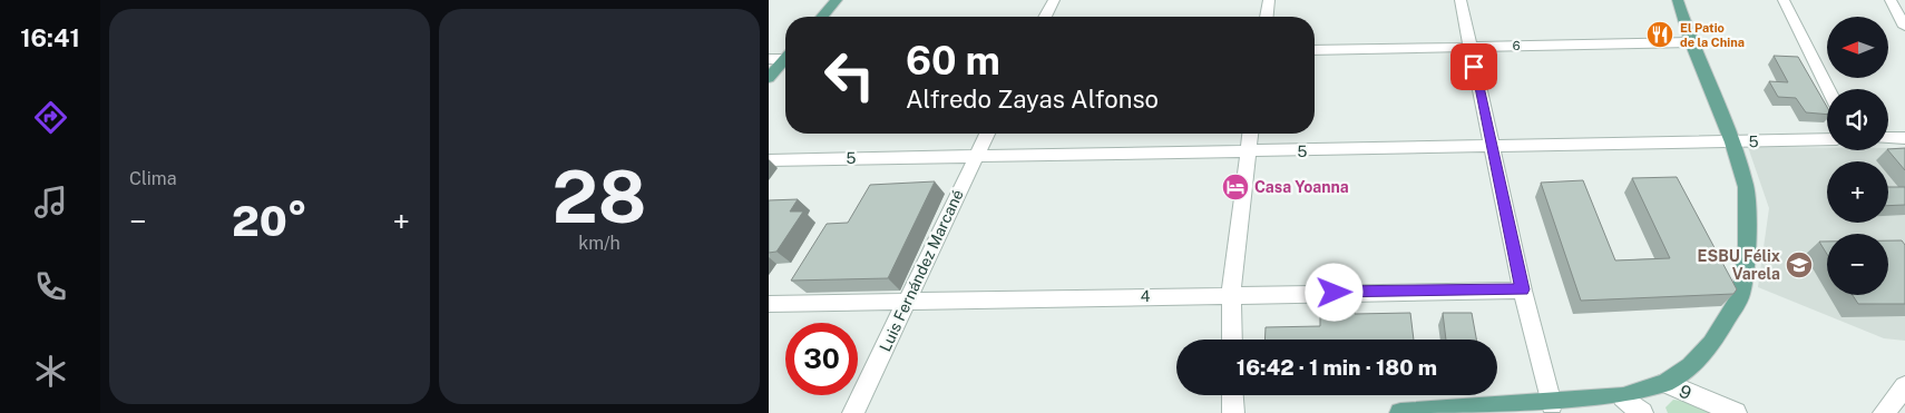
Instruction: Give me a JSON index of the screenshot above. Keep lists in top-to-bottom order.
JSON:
{
  "streets": {
    "street": [
      "6",
      "5",
      "Luis Fernández Marcané",
      "4",
      "9"
    ]
  },
  "crossings": [
    ["5", "Luis Fernández Marcané"],
    ["Luis Fernández Marcané", "4"]
  ],
  "places": {
    "restaurant": ["El Patio de la China"],
    "hotel": ["Casa Yoanna"],
    "school or university": ["ESBU Félix Varela"]
  },
  "north": "left",
  "page": {
    "tabs": "16:41",
    "tile": [
      "Clima",
      ["28", "km/h"]
    ],
    "map_buttons": ["+", "−"],
    "turn": ["60 m", "Alfredo Zayas Alfonso"],
    "heat": ["−", "20°", "+"],
    "limit": "30",
    "trip": "16:42 · 1 min · 180 m"
  }
}
